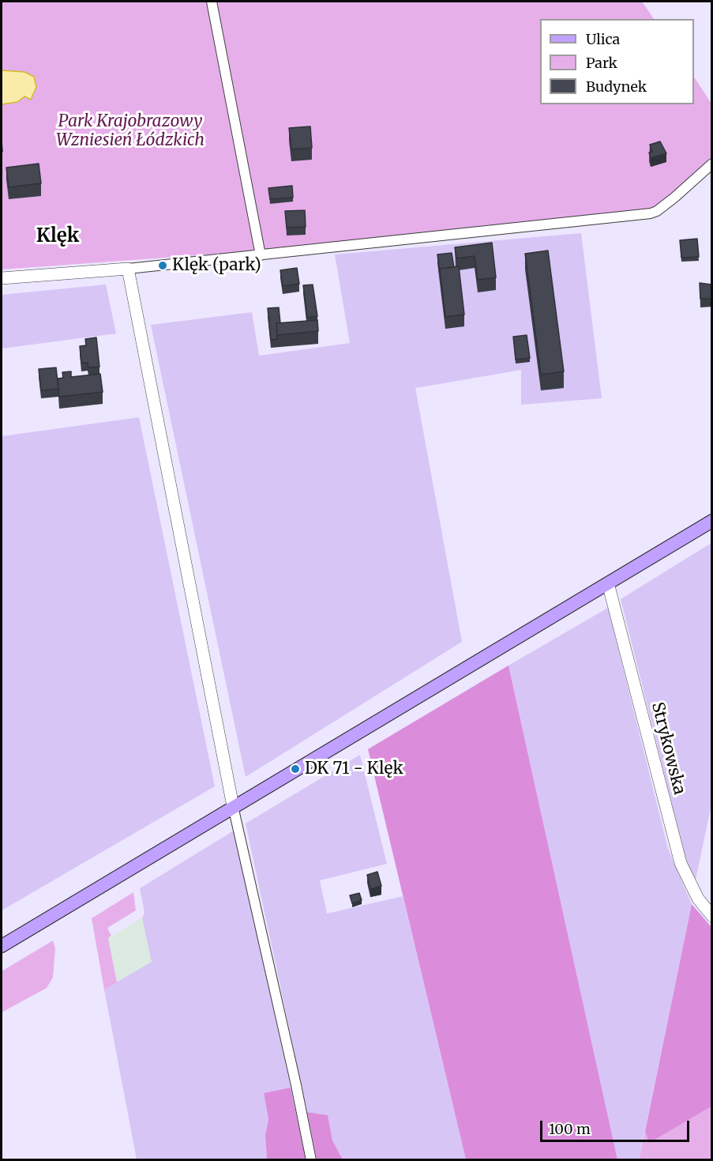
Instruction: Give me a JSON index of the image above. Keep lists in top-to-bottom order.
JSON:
{
  "streets": {
    "street": ["Strykowska"]
  },
  "districts": ["Klęk"],
  "parks": ["Park Krajobrazowy Wzniesień Łódzkich"],
  "places": ["Klęk (park)", "DK 71 - Klęk"],
  "legend": ["Ulica", "Park", "Budynek"],
  "scale_bar": "100 m"
}
